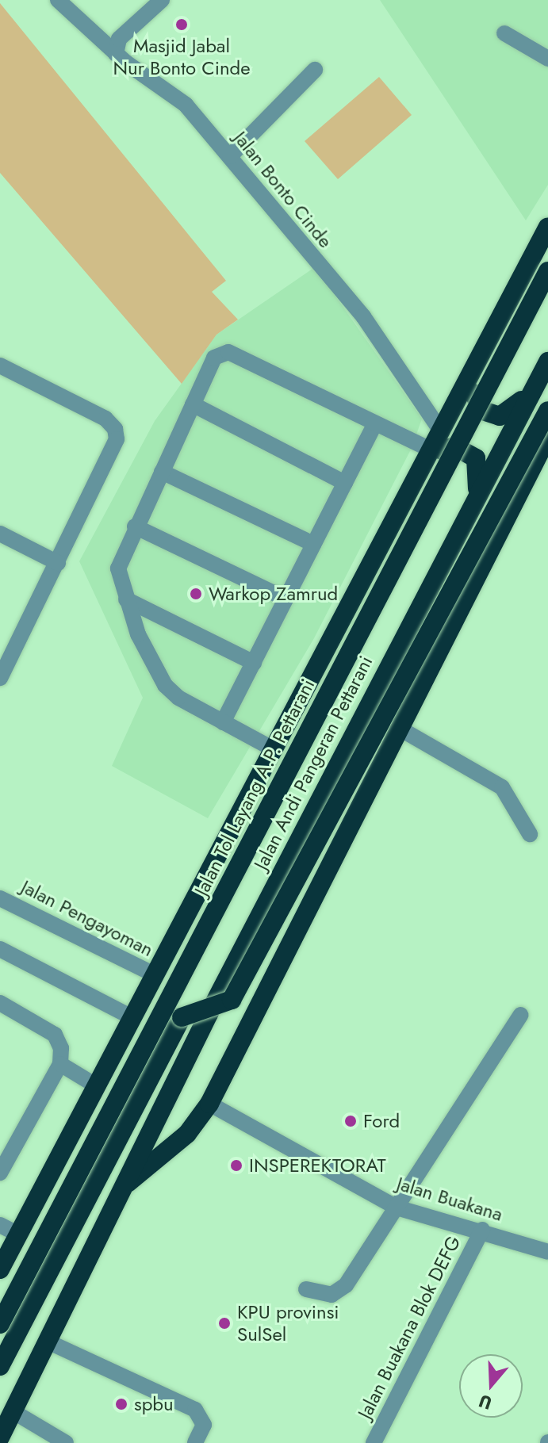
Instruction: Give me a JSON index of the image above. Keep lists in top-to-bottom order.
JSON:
{
  "streets": {
    "highway": ["Jalan Andi Pangeran Pettarani", "Jalan Tol Layang A.P. Pettarani"],
    "street": [
      "Jalan Bonto Cinde",
      "Jalan Pengayoman",
      "Jalan Buakana",
      "Jalan Buakana Blok DEFG"
    ]
  },
  "crossings": [
    ["Jalan Andi Pangeran Pettarani", "Jalan Buakana"],
    ["Jalan Buakana", "Jalan Buakana Blok DEFG"]
  ],
  "places": [
    "Masjid Jabal Nur Bonto Cinde",
    "Warkop Zamrud",
    "Ford",
    "INSPEREKTORAT",
    "KPU provinsi SulSel",
    "spbu"
  ],
  "north": "bottom"
}
